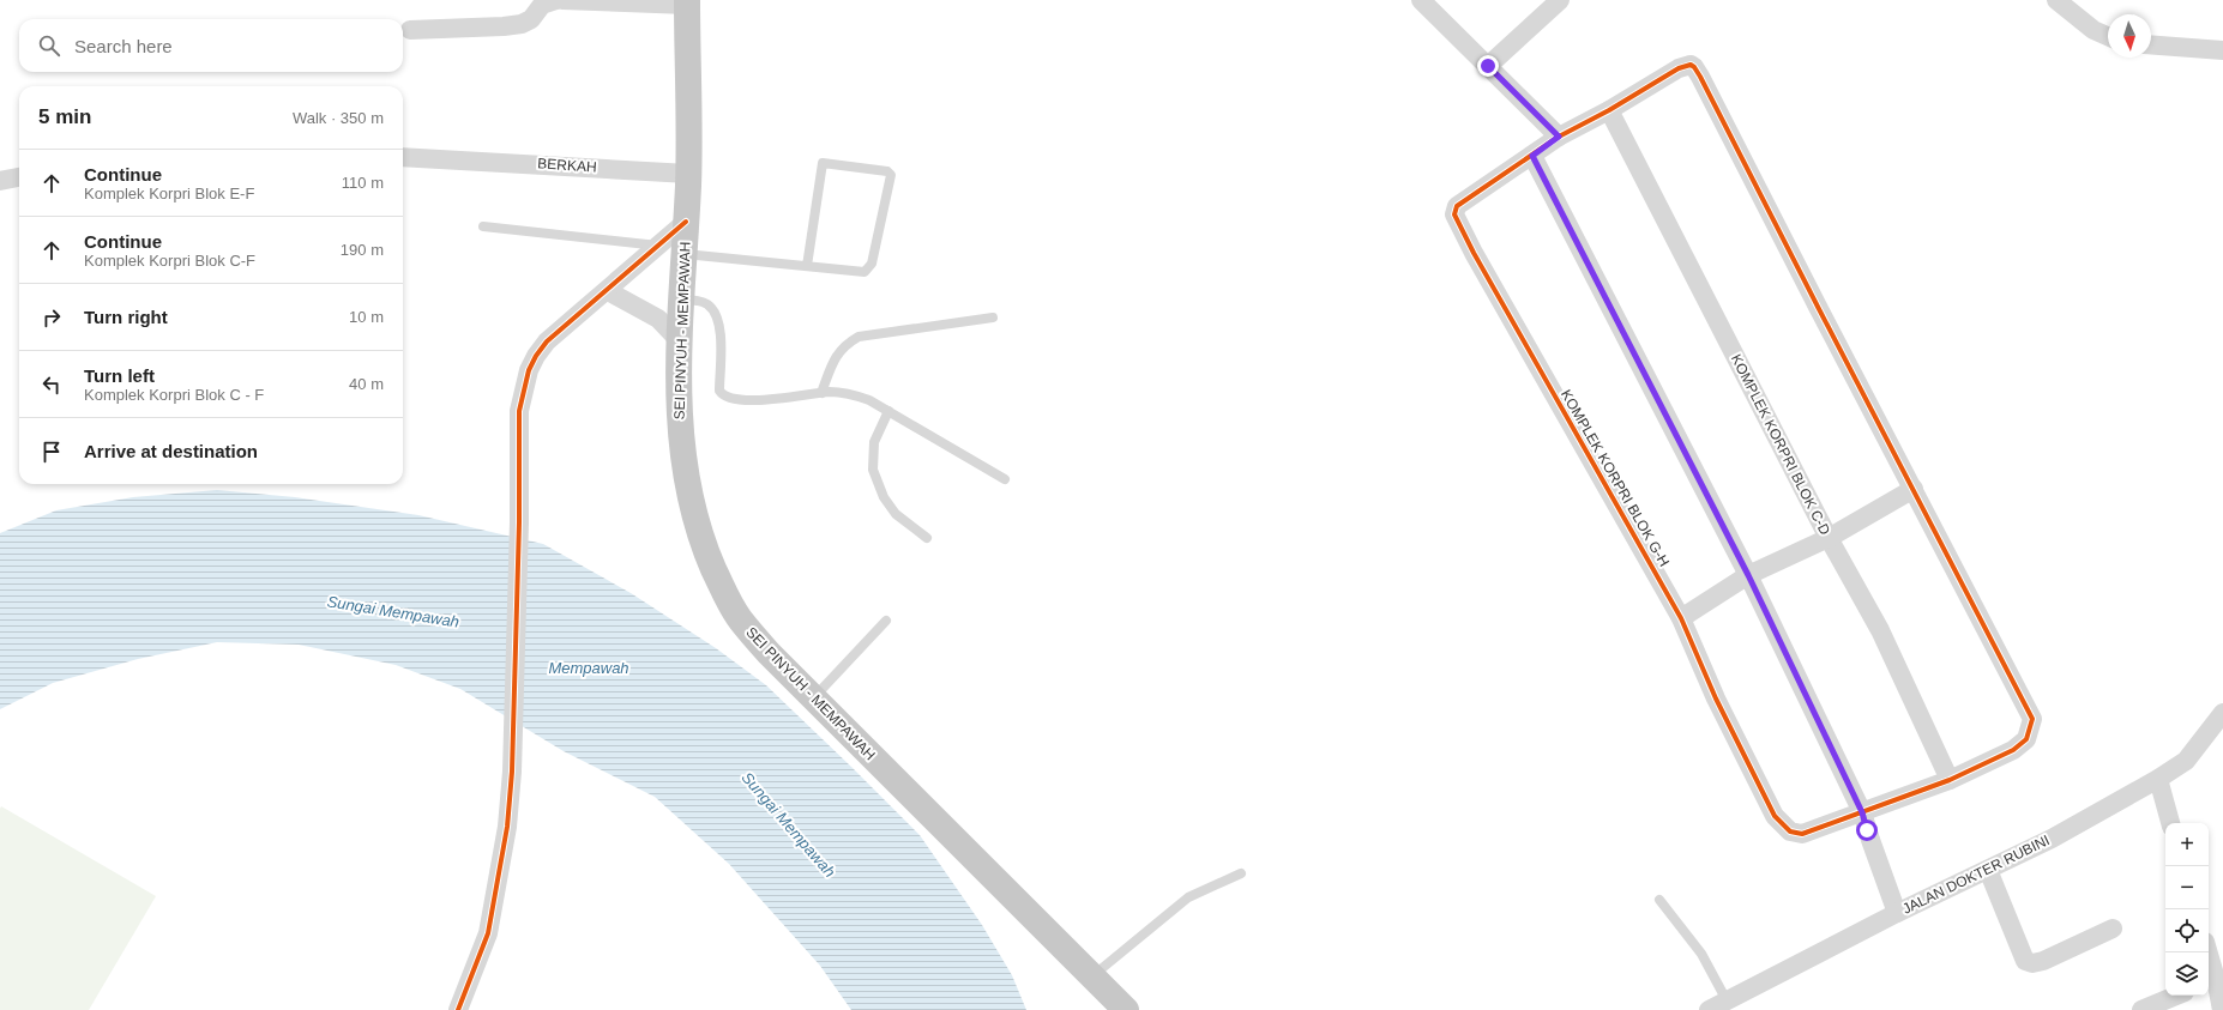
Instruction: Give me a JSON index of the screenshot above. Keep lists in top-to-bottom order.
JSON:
{
  "streets": {
    "highway": ["SEI PINYUH - MEMPAWAH"],
    "street": [
      "BERKAH",
      "KOMPLEK KORPRI BLOK C-D",
      "KOMPLEK KORPRI BLOK G-H",
      "JALAN DOKTER RUBINI"
    ]
  },
  "crossings": [
    ["BERKAH", "SEI PINYUH - MEMPAWAH"]
  ],
  "water": ["Sungai Mempawah", "Mempawah"],
  "north": "bottom",
  "page": {
    "search": "Search here",
    "heading": ["5 min", "Walk · 350 m"],
    "list": [
      ["Continue", "Komplek Korpri Blok E-F", "110 m"],
      ["Continue", "Komplek Korpri Blok C-F", "190 m"],
      ["Turn right", "10 m"],
      ["Turn left", "Komplek Korpri Blok C - F", "40 m"],
      "Arrive at destination"
    ],
    "map_buttons": ["+", "−"]
  }
}
